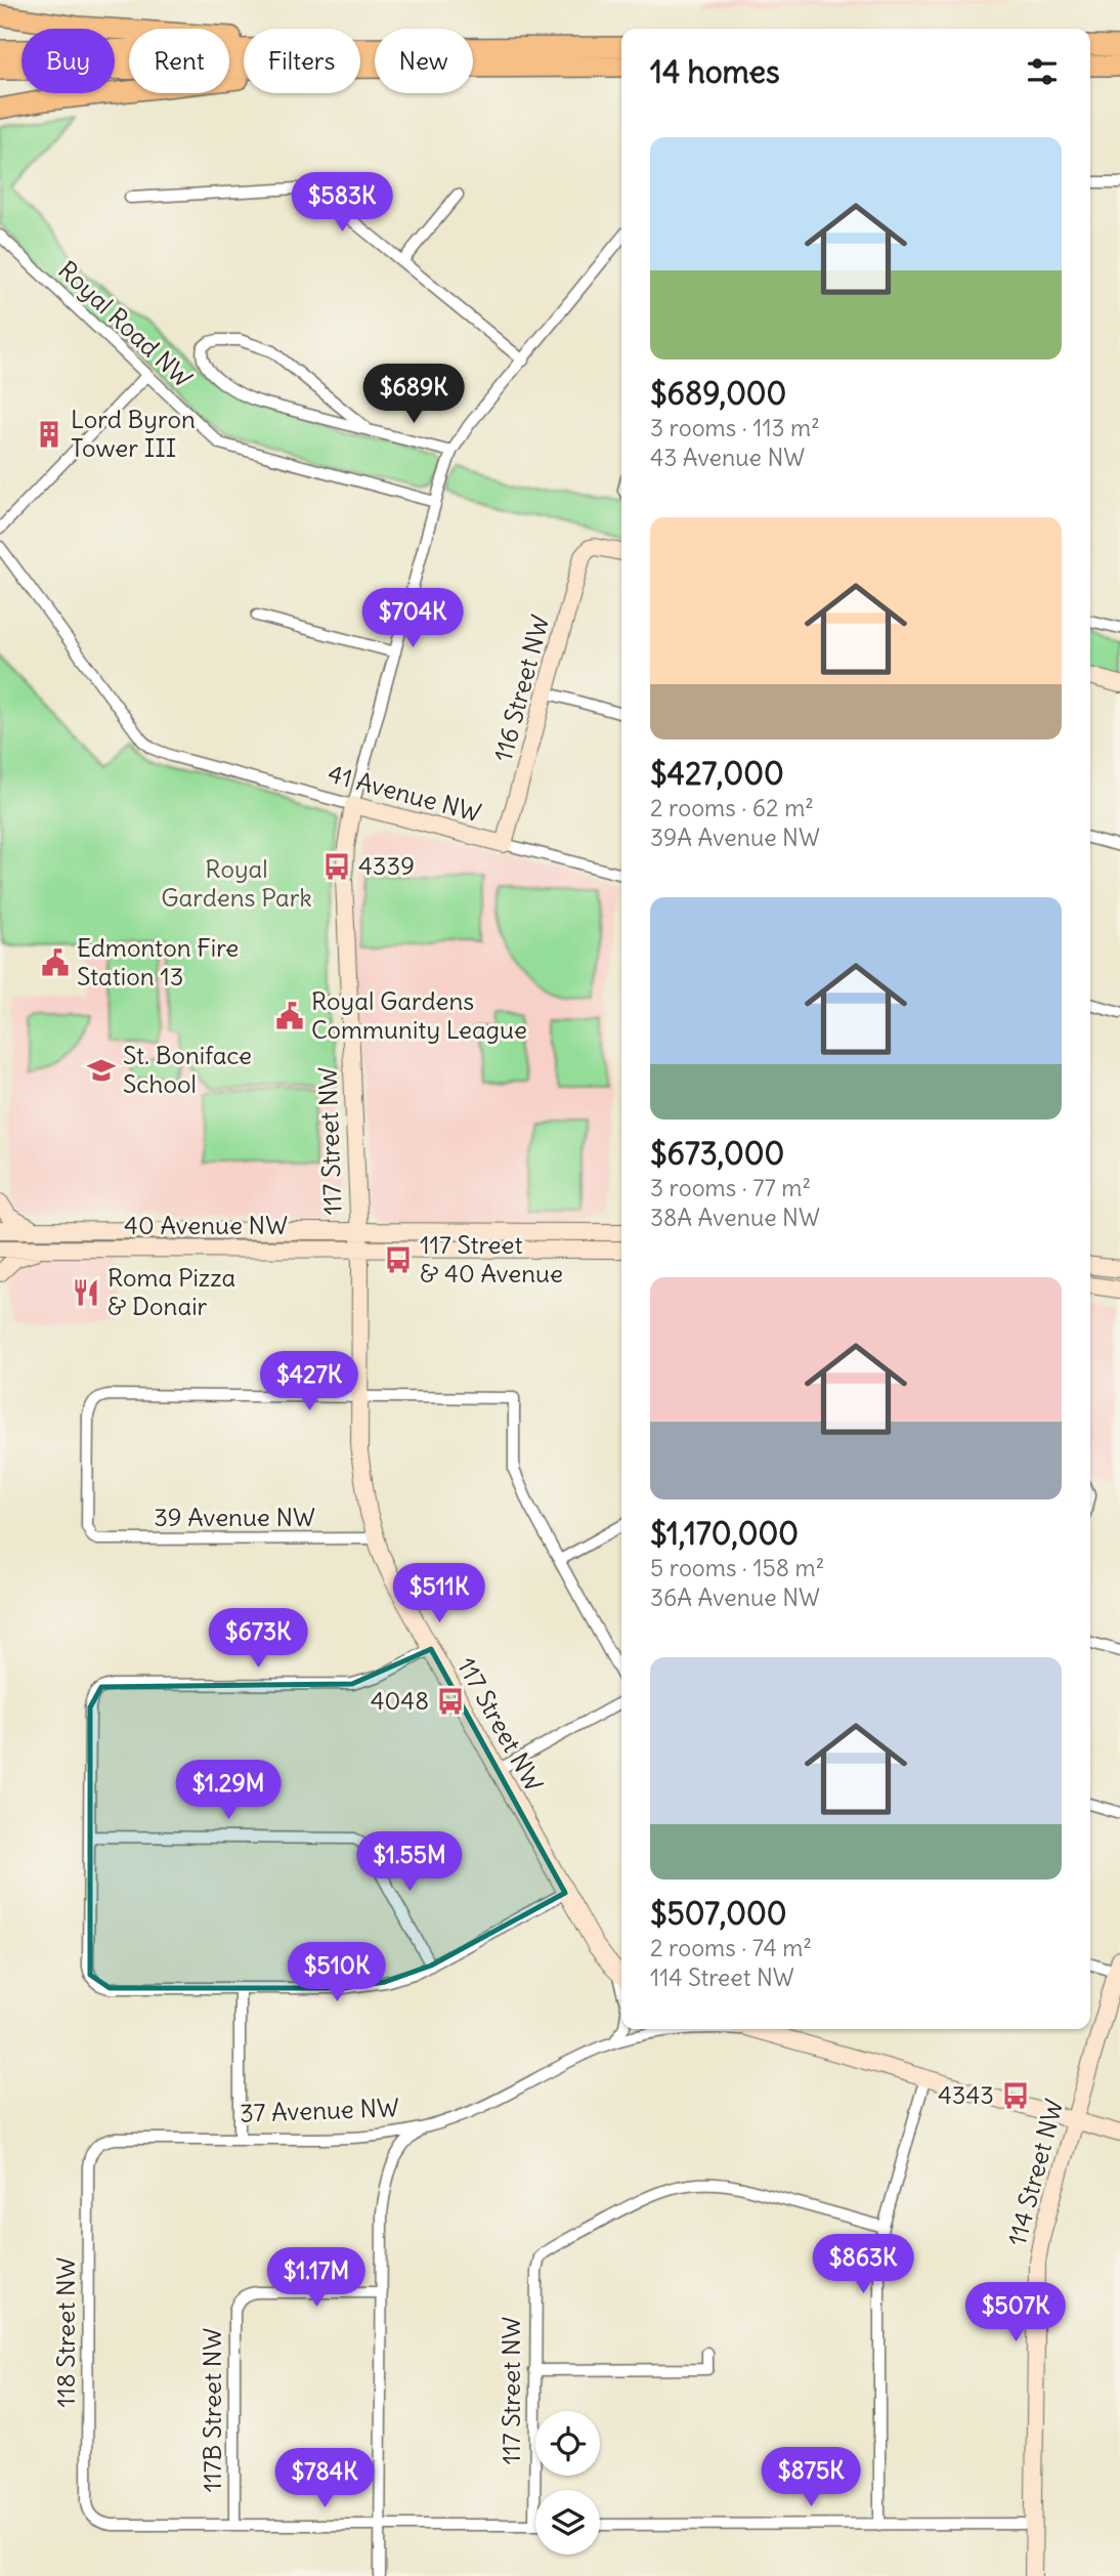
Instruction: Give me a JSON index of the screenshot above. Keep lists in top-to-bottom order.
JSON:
{
  "streets": {
    "street": [
      "Royal Road NW",
      "116 Street NW",
      "41 Avenue NW",
      "117 Street NW",
      "40 Avenue NW",
      "39 Avenue NW",
      "37 Avenue NW",
      "114 Street NW",
      "118 Street NW",
      "117B Street NW"
    ]
  },
  "crossings": [
    ["Royal Road NW", "117 Street NW"],
    ["116 Street NW", "41 Avenue NW"],
    ["41 Avenue NW", "117 Street NW"],
    ["117 Street NW", "40 Avenue NW"],
    ["117 Street NW", "39 Avenue NW"],
    ["37 Avenue NW", "114 Street NW"],
    ["37 Avenue NW", "118 Street NW"],
    ["118 Street NW", "117B Street NW"]
  ],
  "parks": ["Royal Gardens Park"],
  "places": {
    "building": ["Lord Byron Tower III"],
    "bus stop": [
      "4339",
      "117 Street & 40 Avenue",
      "4048",
      "4343"
    ],
    "public building": ["Edmonton Fire Station 13", "Royal Gardens Community League"],
    "school or university": ["St. Boniface School"],
    "restaurant": ["Roma Pizza & Donair"]
  },
  "page": {
    "chip": [
      "Buy",
      "Rent",
      "Filters",
      "New"
    ],
    "heading": "14 homes",
    "list": [
      {
        "name": "$689,000",
        "note": "3 rooms · 113 m² · 43 Avenue NW"
      },
      {
        "name": "$427,000",
        "note": "2 rooms · 62 m² · 39A Avenue NW"
      },
      {
        "name": "$673,000",
        "note": "3 rooms · 77 m² · 38A Avenue NW"
      },
      {
        "name": "$1,170,000",
        "note": "5 rooms · 158 m² · 36A Avenue NW"
      },
      {
        "name": "$507,000",
        "note": "2 rooms · 74 m² · 114 Street NW"
      }
    ],
    "price": [
      "$583K",
      "$689K",
      "$704K",
      "$427K",
      "$511K",
      "$673K",
      "$1.29M",
      "$1.55M",
      "$510K",
      "$863K",
      "$1.17M",
      "$507K",
      "$875K",
      "$784K"
    ]
  }
}
